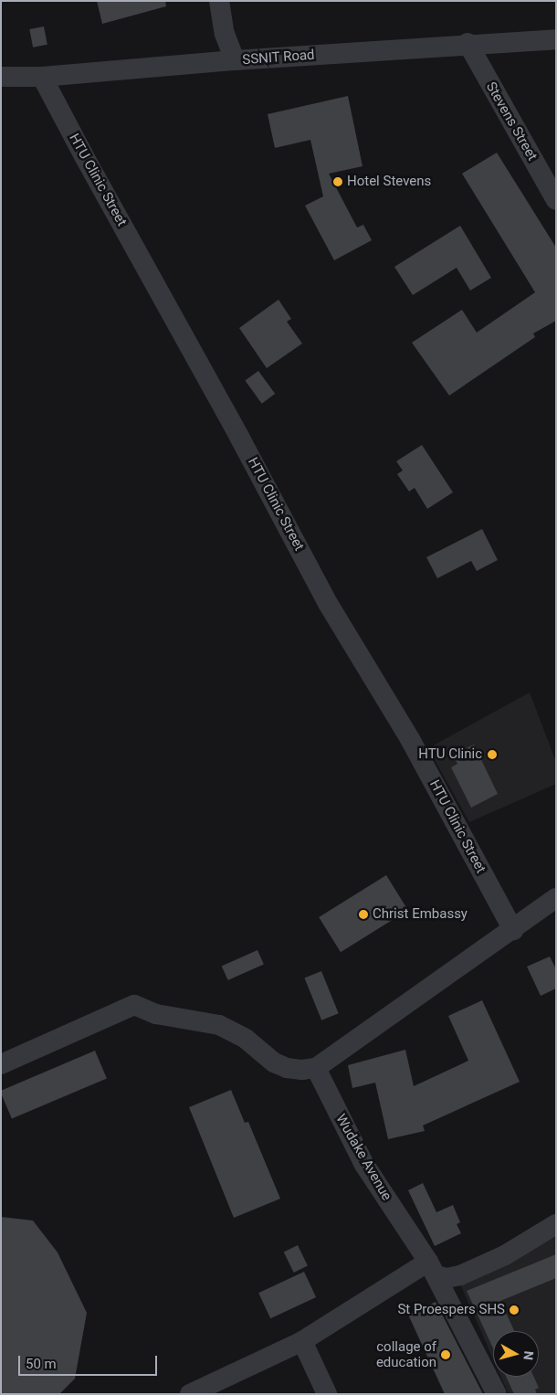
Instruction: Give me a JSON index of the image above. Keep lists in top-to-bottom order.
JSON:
{
  "streets": {
    "street": [
      "SSNIT Road",
      "Stevens Street",
      "HTU Clinic Street",
      "Wudake Avenue"
    ]
  },
  "crossings": [
    ["SSNIT Road", "Stevens Street"],
    ["SSNIT Road", "HTU Clinic Street"]
  ],
  "places": [
    "Hotel Stevens",
    "HTU Clinic",
    "Christ Embassy",
    "St Proespers SHS",
    "collage of education"
  ],
  "scale_bar": "50 m",
  "north": "right"
}
